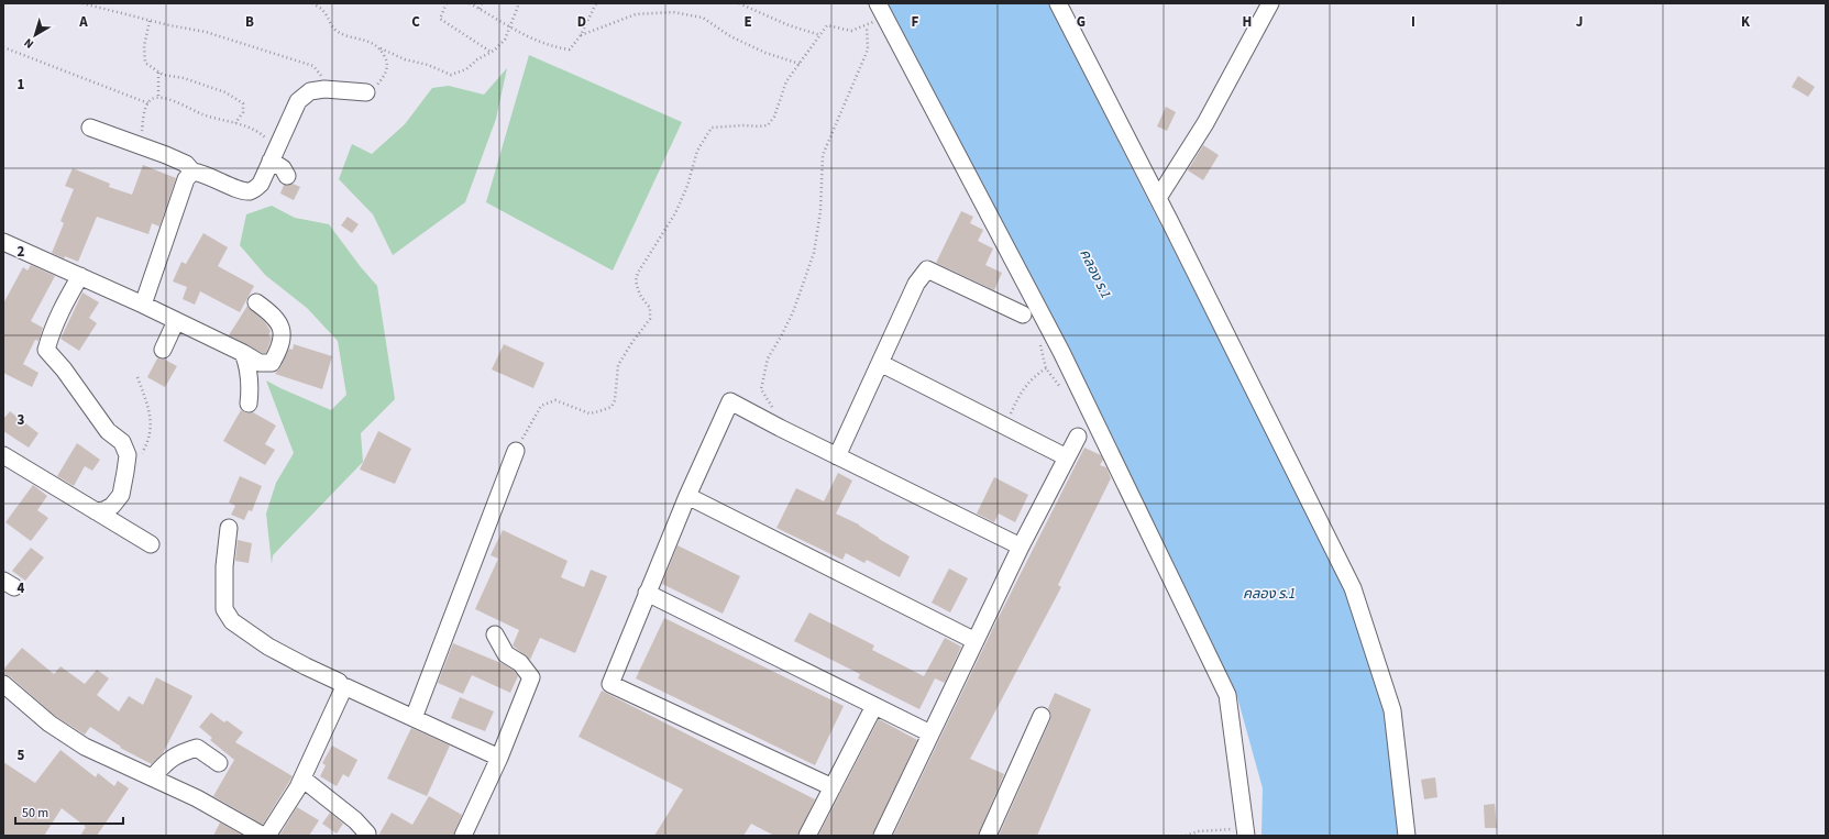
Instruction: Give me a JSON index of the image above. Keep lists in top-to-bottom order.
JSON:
{
  "water": ["คลอง ร.1"],
  "scale_bar": "50 m",
  "north": "bottom left",
  "grid": {
    "columns": [
      "A",
      "B",
      "C",
      "D",
      "E",
      "F",
      "G",
      "H",
      "I",
      "J",
      "K"
    ],
    "rows": [
      "1",
      "2",
      "3",
      "4",
      "5"
    ]
  }
}
